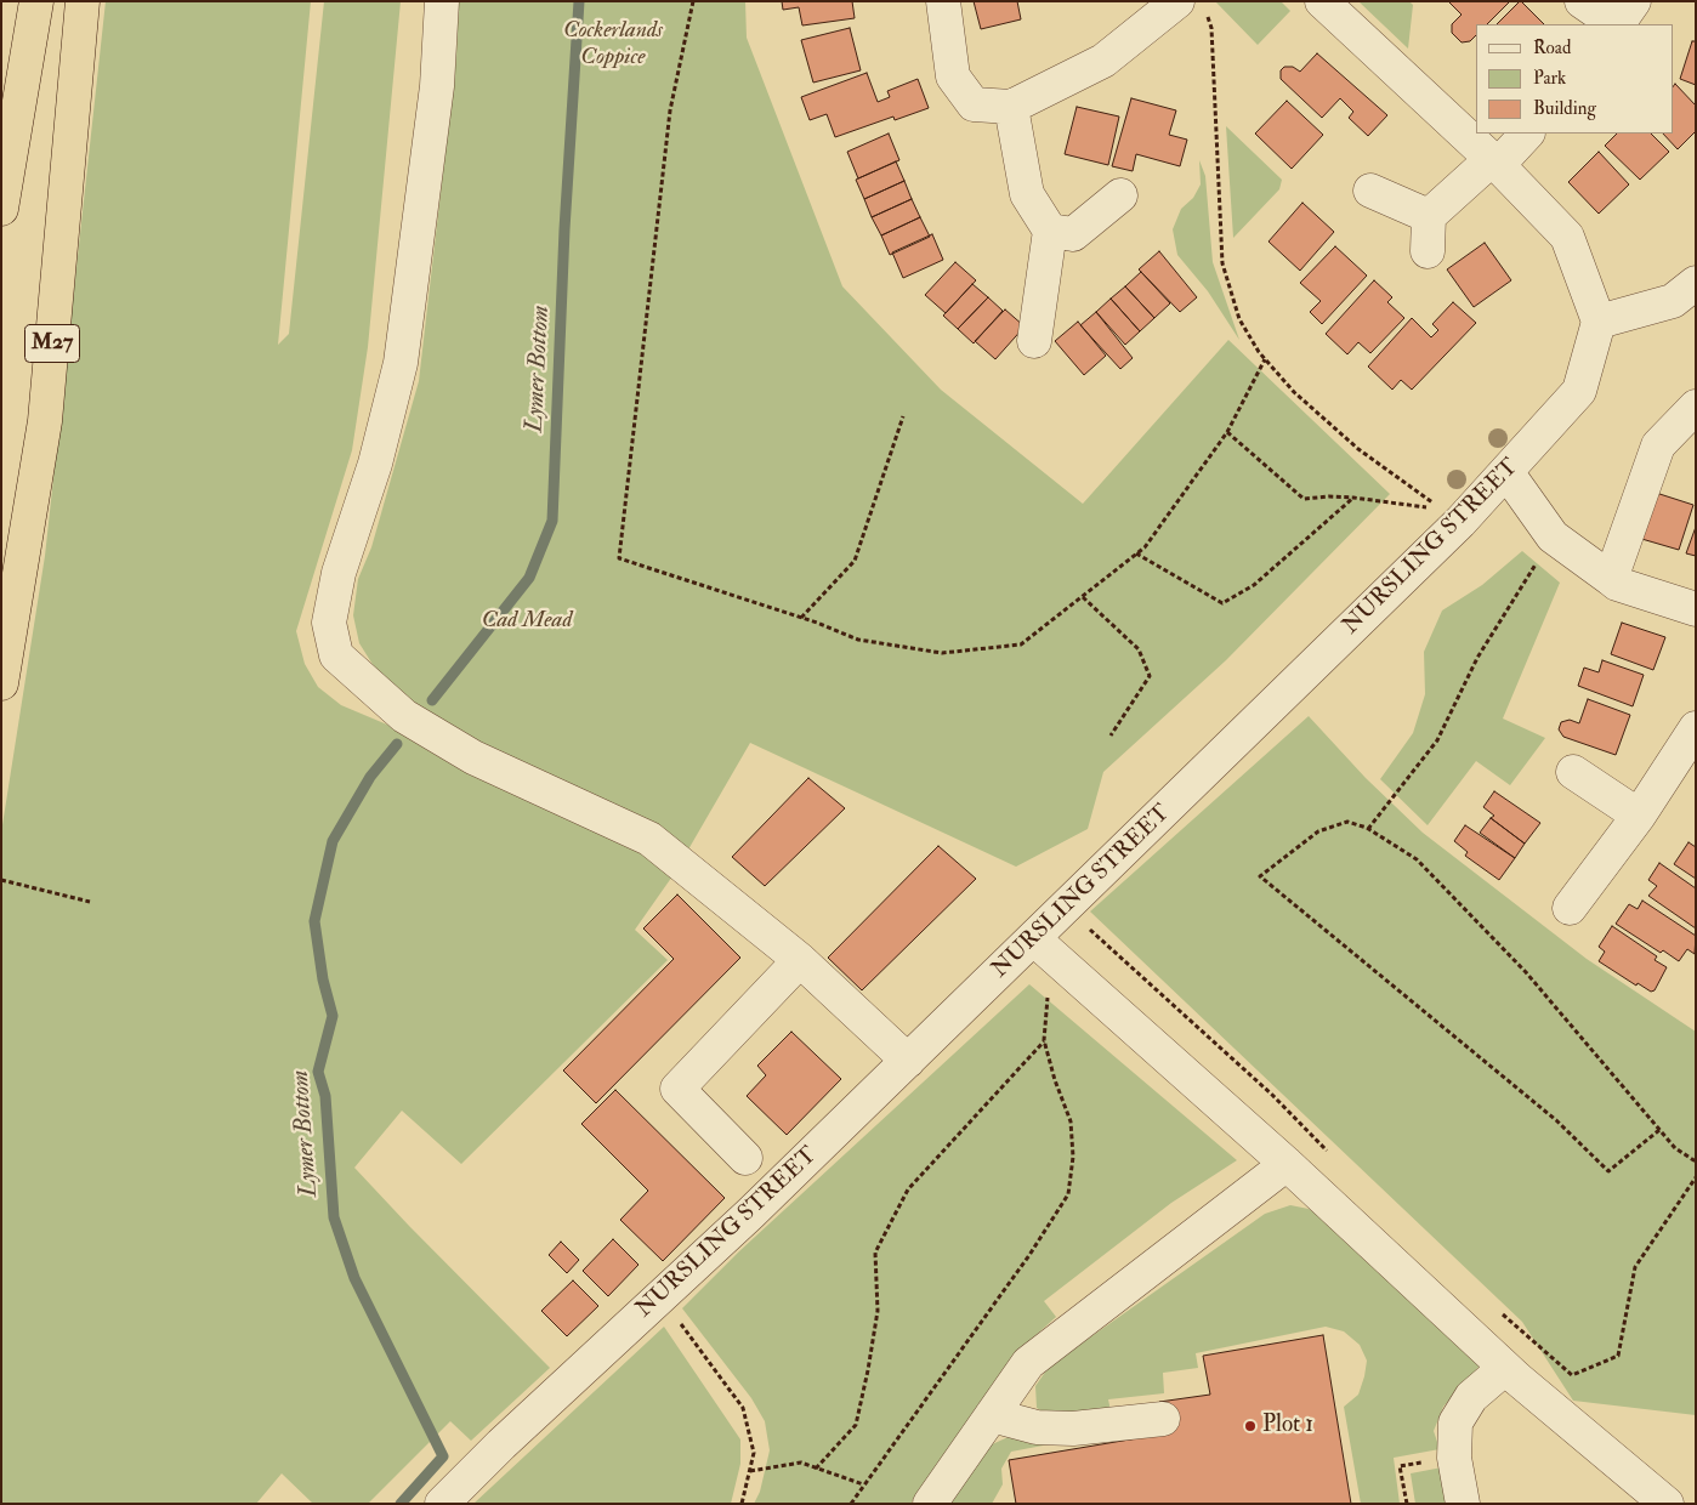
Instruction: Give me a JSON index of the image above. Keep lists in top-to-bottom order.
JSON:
{
  "streets": {
    "highway": ["M27"],
    "street": ["NURSLING STREET"]
  },
  "water": ["Lymer Bottom"],
  "parks": ["Cockerlands Coppice", "Cad Mead"],
  "places": ["Plot 1"],
  "legend": ["Road", "Park", "Building"]
}
